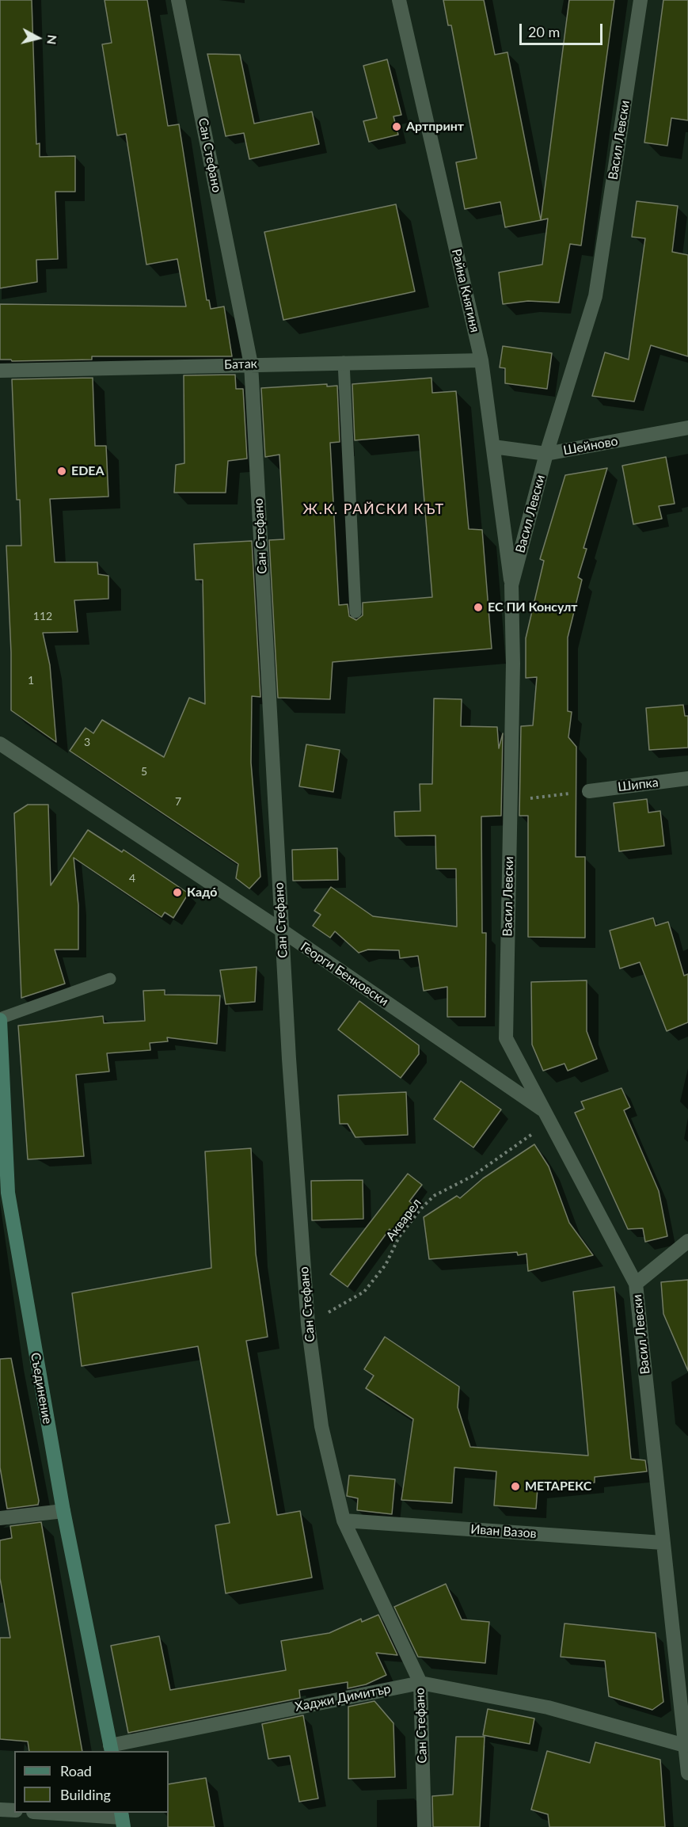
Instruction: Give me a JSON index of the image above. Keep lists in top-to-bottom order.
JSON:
{
  "streets": {
    "street": [
      "Васил Левски",
      "Сан Стефано",
      "Райна Княгиня",
      "Батак",
      "Шейново",
      "Шипка",
      "Георги Бенковски",
      "Съединение",
      "Иван Вазов",
      "Хаджи Димитър"
    ],
    "path": ["Акварел"]
  },
  "crossings": [
    ["Васил Левски", "Райна Княгиня"],
    ["Васил Левски", "Шейново"],
    ["Васил Левски", "Георги Бенковски"],
    ["Васил Левски", "Акварел"],
    ["Васил Левски", "Иван Вазов"],
    ["Васил Левски", "Хаджи Димитър"],
    ["Сан Стефано", "Батак"],
    ["Сан Стефано", "Георги Бенковски"],
    ["Сан Стефано", "Акварел"],
    ["Сан Стефано", "Иван Вазов"],
    ["Сан Стефано", "Хаджи Димитър"],
    ["Райна Княгиня", "Батак"],
    ["Райна Княгиня", "Шейново"],
    ["Георги Бенковски", "Акварел"],
    ["Съединение", "Хаджи Димитър"]
  ],
  "districts": ["Ж.К. РАЙСКИ КЪТ"],
  "places": [
    "Артпринт",
    "EDEA",
    "ЕС ПИ Консулт",
    "Кадó",
    "МЕТАРЕКС"
  ],
  "house_numbers": [
    "112",
    "1",
    "3",
    "5",
    "7",
    "4"
  ],
  "legend": ["Road", "Building"],
  "scale_bar": "20 m",
  "north": "right"
}
